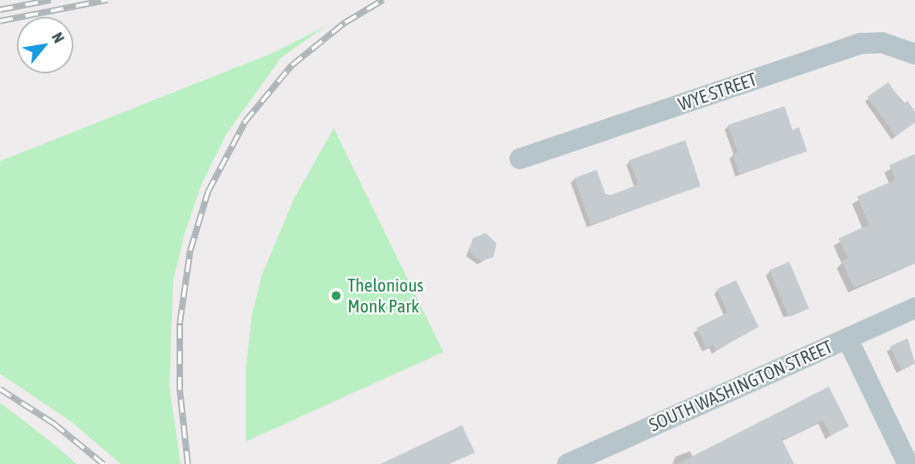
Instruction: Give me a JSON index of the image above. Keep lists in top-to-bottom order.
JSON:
{
  "streets": {
    "street": ["WYE STREET", "SOUTH WASHINGTON STREET"]
  },
  "places": ["Thelonious Monk Park"],
  "north": "top right"
}
